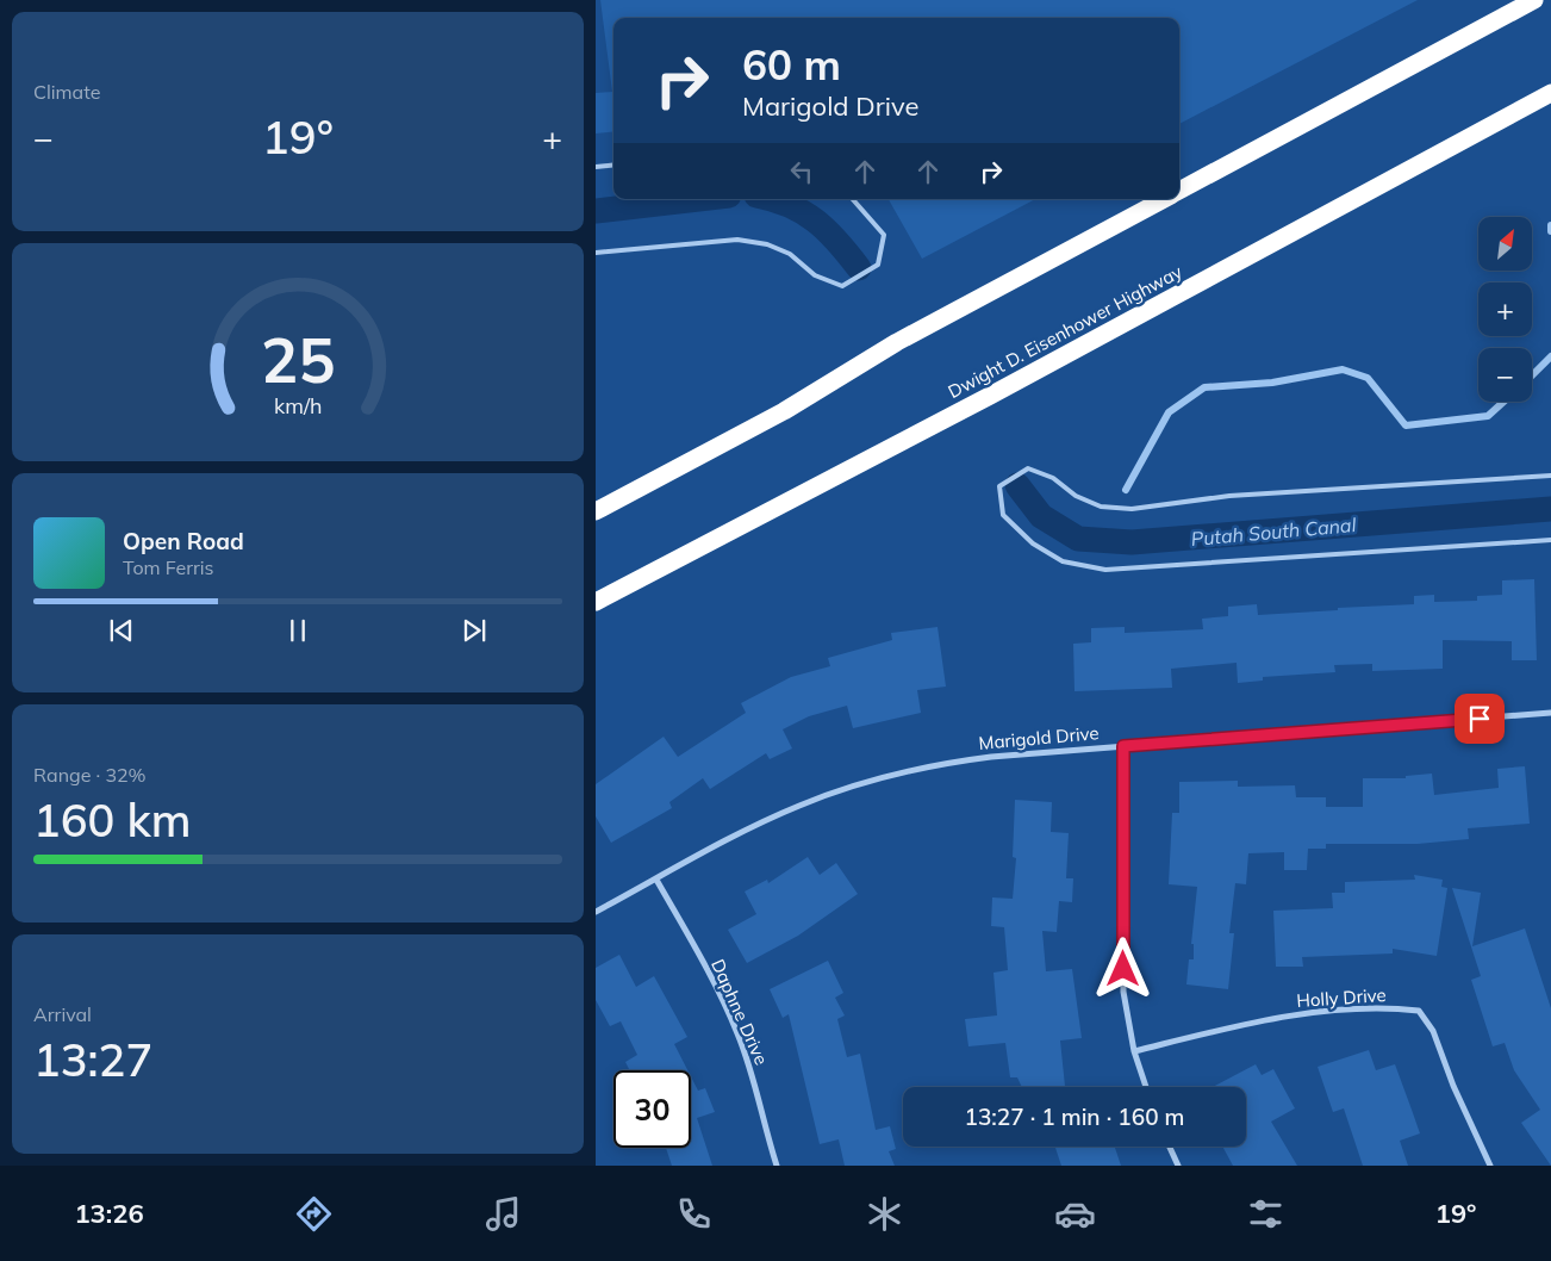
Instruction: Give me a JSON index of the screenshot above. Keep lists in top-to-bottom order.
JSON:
{
  "streets": {
    "highway": ["Dwight D. Eisenhower Highway"],
    "street": ["Marigold Drive", "Holly Drive", "Daphne Drive"]
  },
  "crossings": [
    ["Marigold Drive", "Daphne Drive"]
  ],
  "water": ["Putah South Canal"],
  "north": "top right",
  "page": {
    "tile": [
      "Climate",
      ["Range · 32%", "160 km"],
      ["Arrival", "13:27"]
    ],
    "turn": ["60 m", "Marigold Drive"],
    "heat": ["−", "19°", "+"],
    "map_buttons": ["+", "−"],
    "song": ["Open Road", "Tom Ferris"],
    "limit": "30",
    "trip": "13:27 · 1 min · 160 m",
    "tabs": ["13:26", "19°"],
    "gauge": ["25", "km/h"]
  }
}
